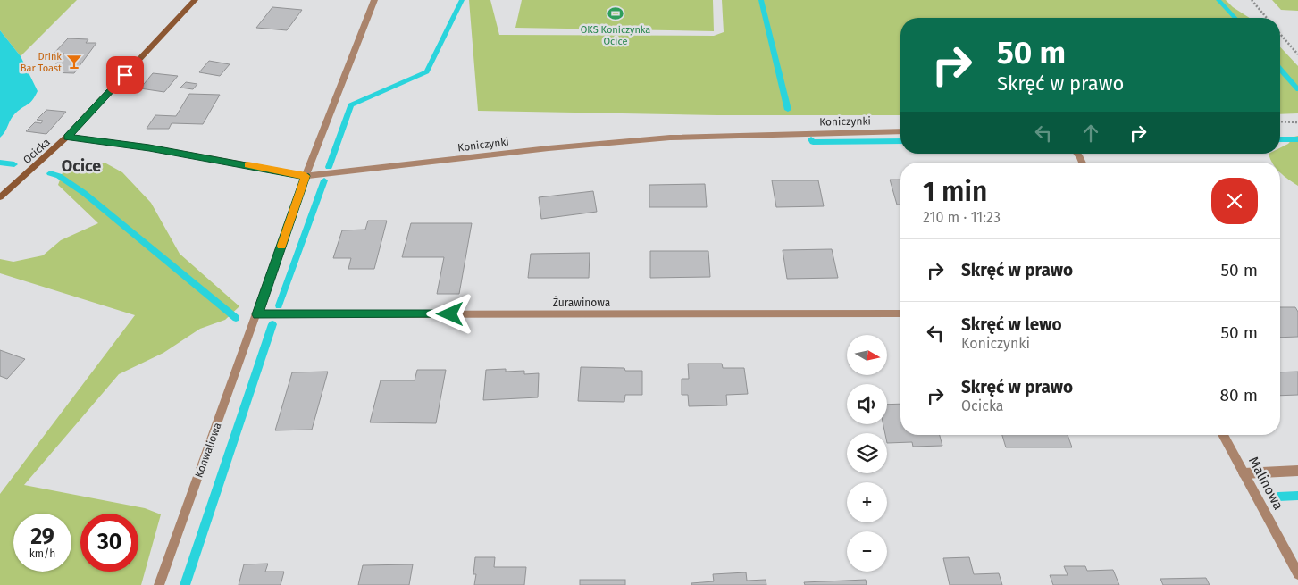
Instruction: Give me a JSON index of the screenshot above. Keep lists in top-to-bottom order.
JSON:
{
  "streets": {
    "street": [
      "Koniczynki",
      "Ocicka",
      "Żurawinowa",
      "Konwaliowa",
      "Malinowa"
    ]
  },
  "crossings": [
    ["Koniczynki", "Ocicka"],
    ["Koniczynki", "Konwaliowa"],
    ["Żurawinowa", "Konwaliowa"]
  ],
  "districts": ["Ocice"],
  "places": {
    "sports": ["OKS Koniczynka Ocice"],
    "bar": ["Drink Bar Toast"]
  },
  "north": "right",
  "page": {
    "turn": ["50 m", "Skręć w prawo"],
    "heading": ["1 min", "210 m · 11:23"],
    "list": [
      {
        "name": "Skręć w prawo",
        "value": "50 m"
      },
      {
        "name": "Skręć w lewo",
        "note": "Koniczynki",
        "value": "50 m"
      },
      {
        "name": "Skręć w prawo",
        "note": "Ocicka",
        "value": "80 m"
      }
    ],
    "map_buttons": ["+", "−"],
    "speed": "29 km/h",
    "limit": "30"
  }
}
